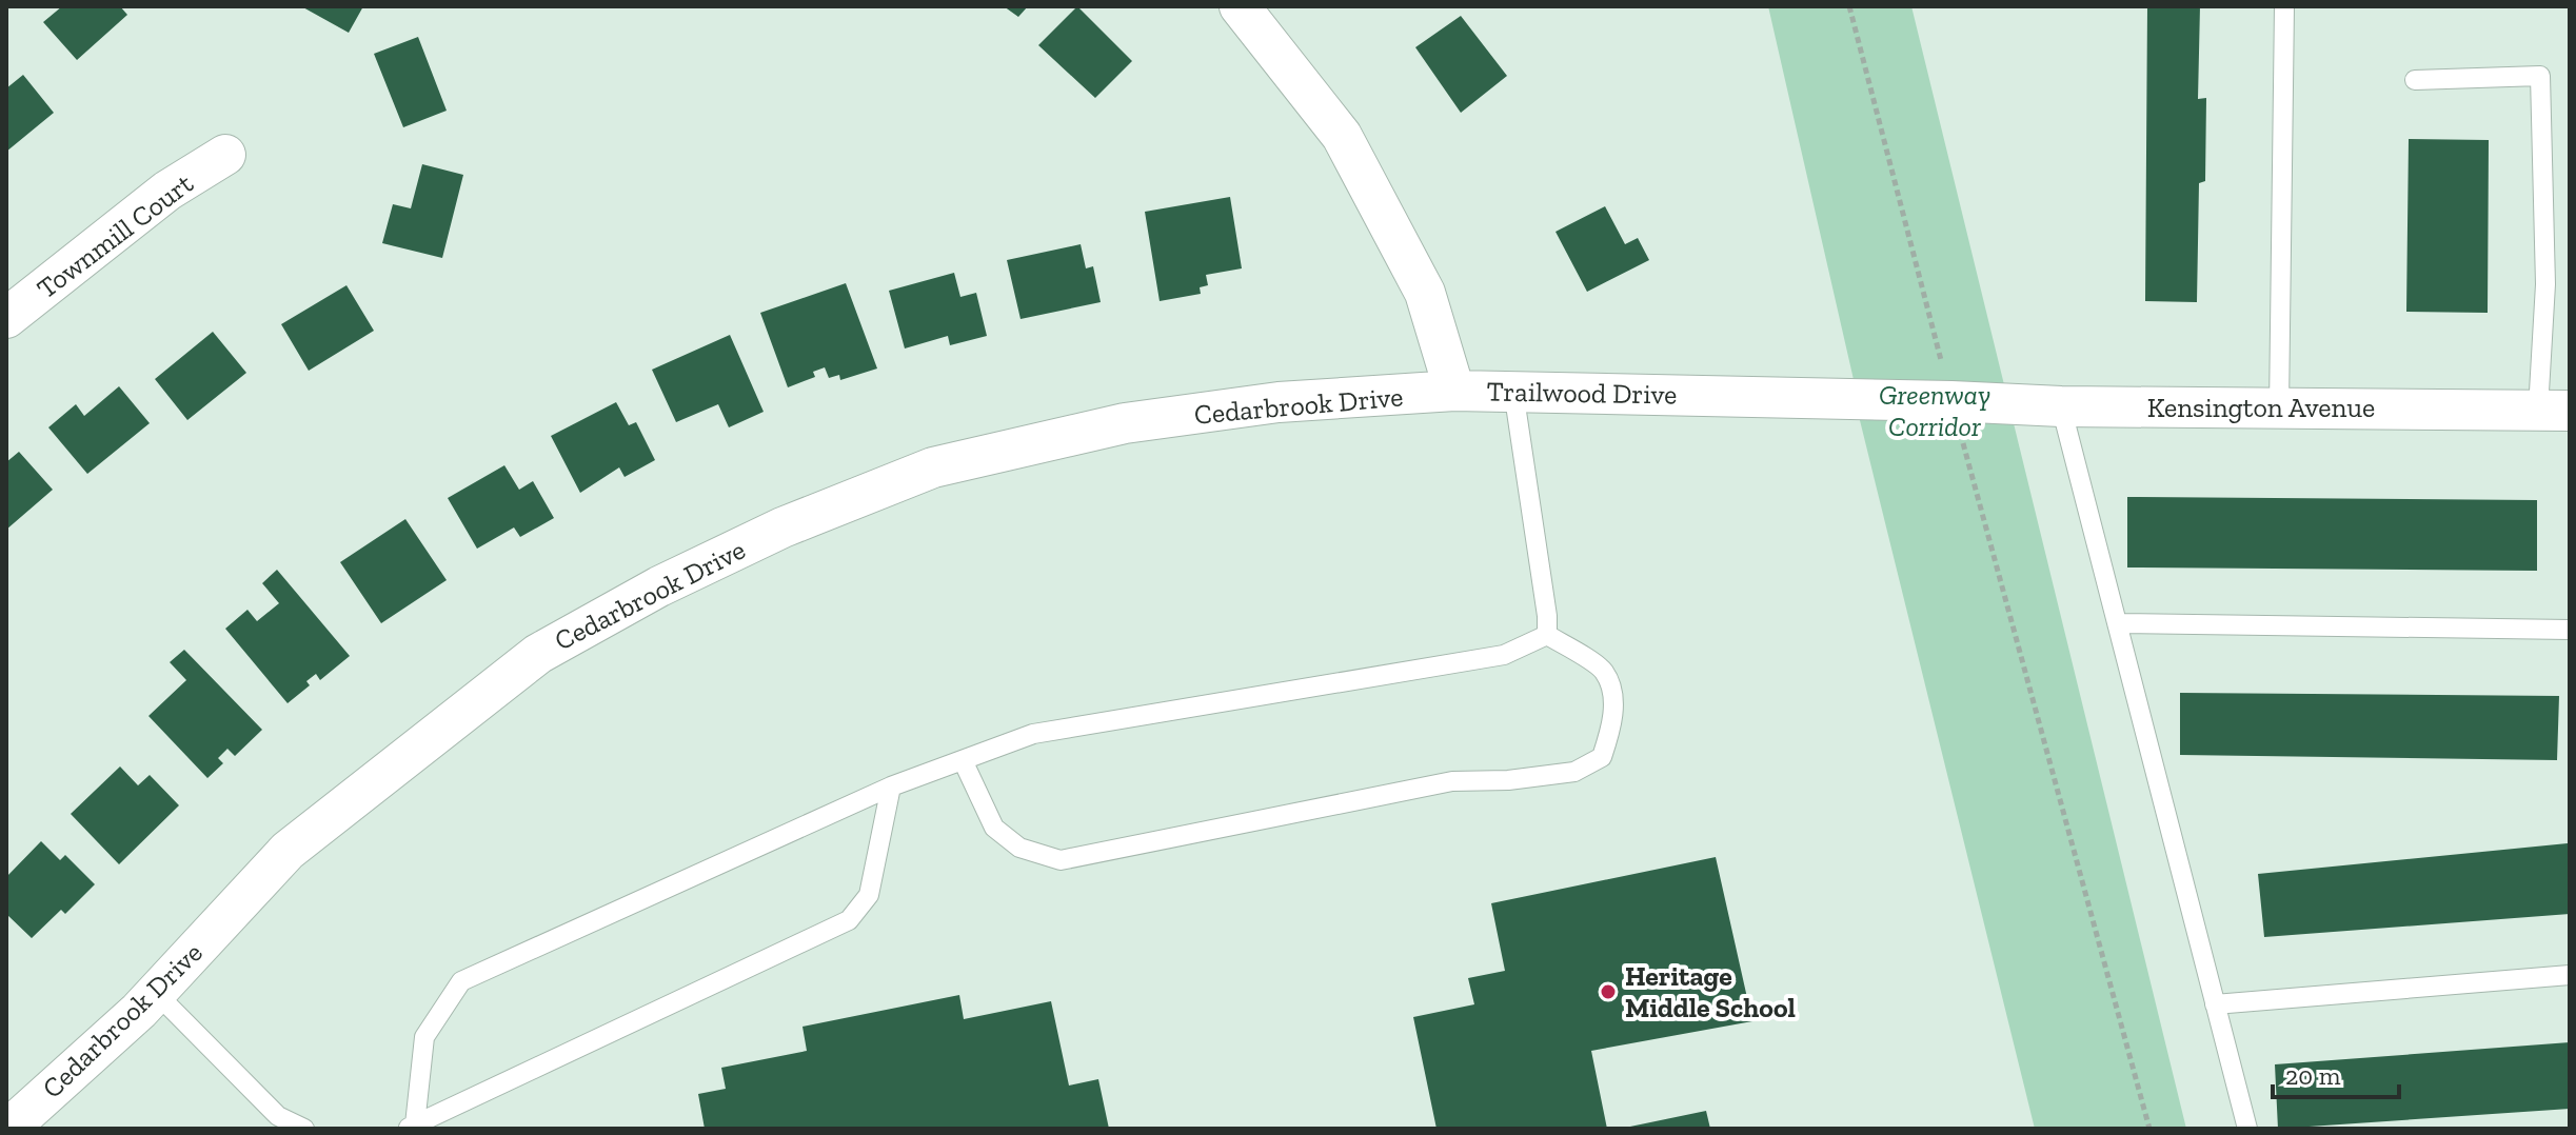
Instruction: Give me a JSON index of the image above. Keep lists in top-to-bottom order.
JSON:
{
  "streets": {
    "street": [
      "Townmill Court",
      "Trailwood Drive",
      "Cedarbrook Drive",
      "Kensington Avenue"
    ]
  },
  "crossings": [
    ["Trailwood Drive", "Cedarbrook Drive"],
    ["Trailwood Drive", "Kensington Avenue"]
  ],
  "parks": ["Greenway Corridor"],
  "places": ["Heritage Middle School"],
  "scale_bar": "20 m"
}
